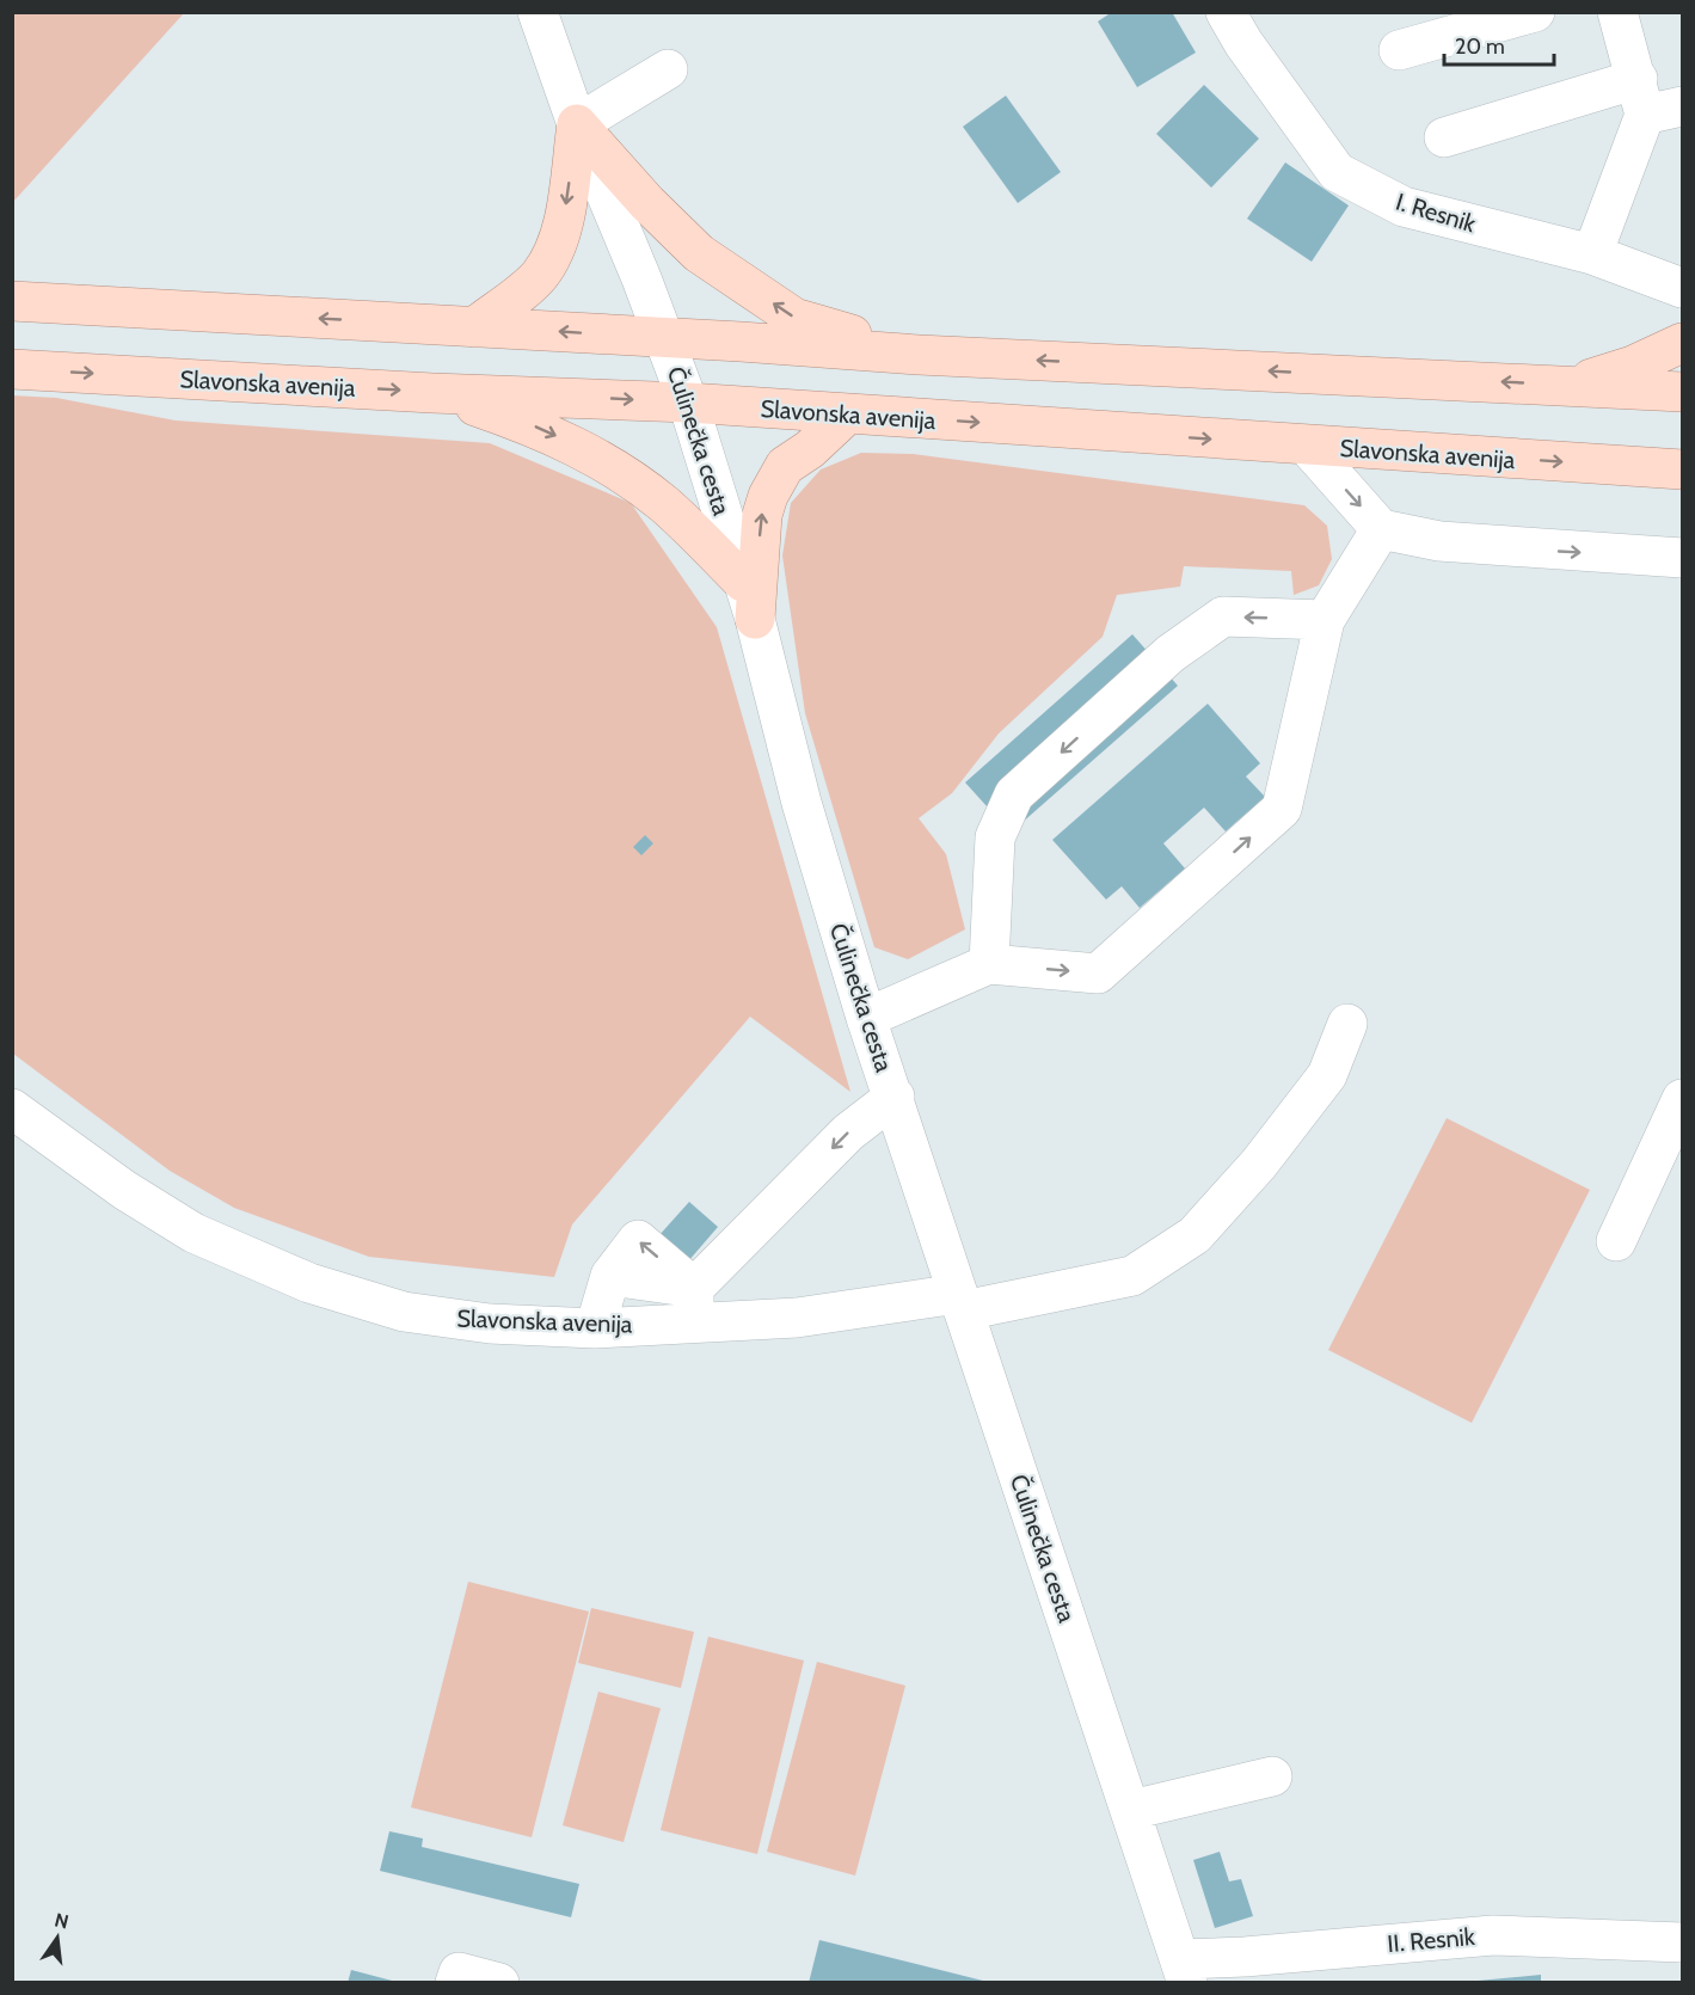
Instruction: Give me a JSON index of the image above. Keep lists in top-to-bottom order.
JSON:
{
  "streets": {
    "main road": ["Slavonska avenija"],
    "street": ["I. Resnik", "Čulinečka cesta", "II. Resnik"]
  },
  "crossings": [
    ["Slavonska avenija", "Čulinečka cesta"],
    ["Čulinečka cesta", "II. Resnik"]
  ],
  "scale_bar": "20 m",
  "north": "top"
}
